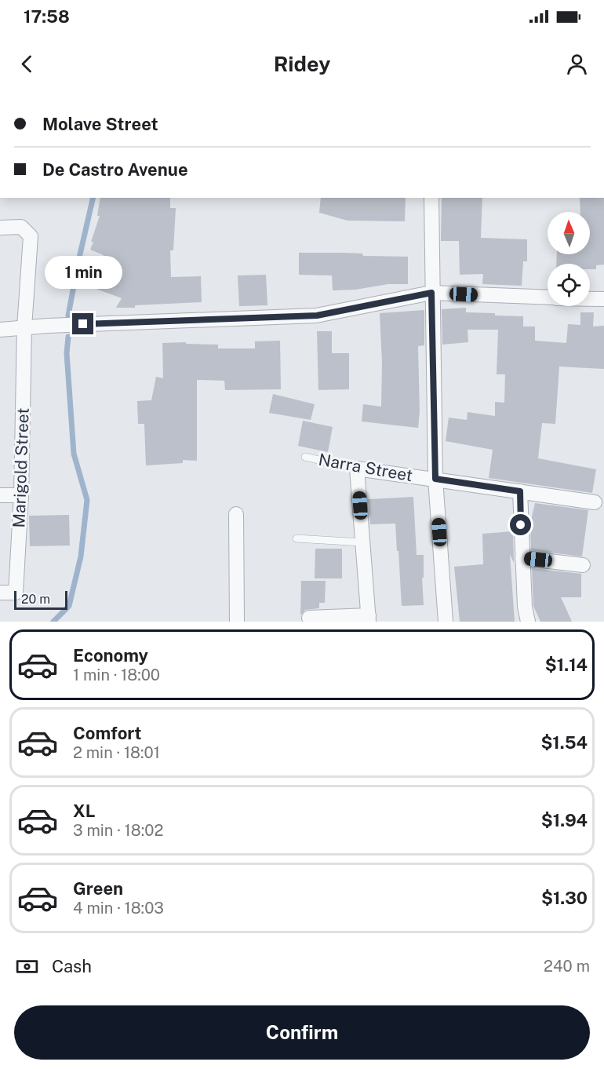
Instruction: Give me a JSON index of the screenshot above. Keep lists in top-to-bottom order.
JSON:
{
  "streets": {
    "street": ["Marigold Street", "Narra Street"]
  },
  "scale_bar": "20 m",
  "north": "top",
  "page": {
    "status": "17:58",
    "header": "Ridey",
    "banner": ["Molave Street", "De Castro Avenue"],
    "bubble": "1 min",
    "scale": "20 m",
    "list": [
      {
        "name": "Economy",
        "note": "1 min · 18:00",
        "value": "$1.14"
      },
      {
        "name": "Comfort",
        "note": "2 min · 18:01",
        "value": "$1.54"
      },
      {
        "name": "XL",
        "note": "3 min · 18:02",
        "value": "$1.94"
      },
      {
        "name": "Green",
        "note": "4 min · 18:03",
        "value": "$1.30"
      }
    ],
    "pay": ["Cash", "240 m"],
    "buttons": "Confirm"
  }
}
